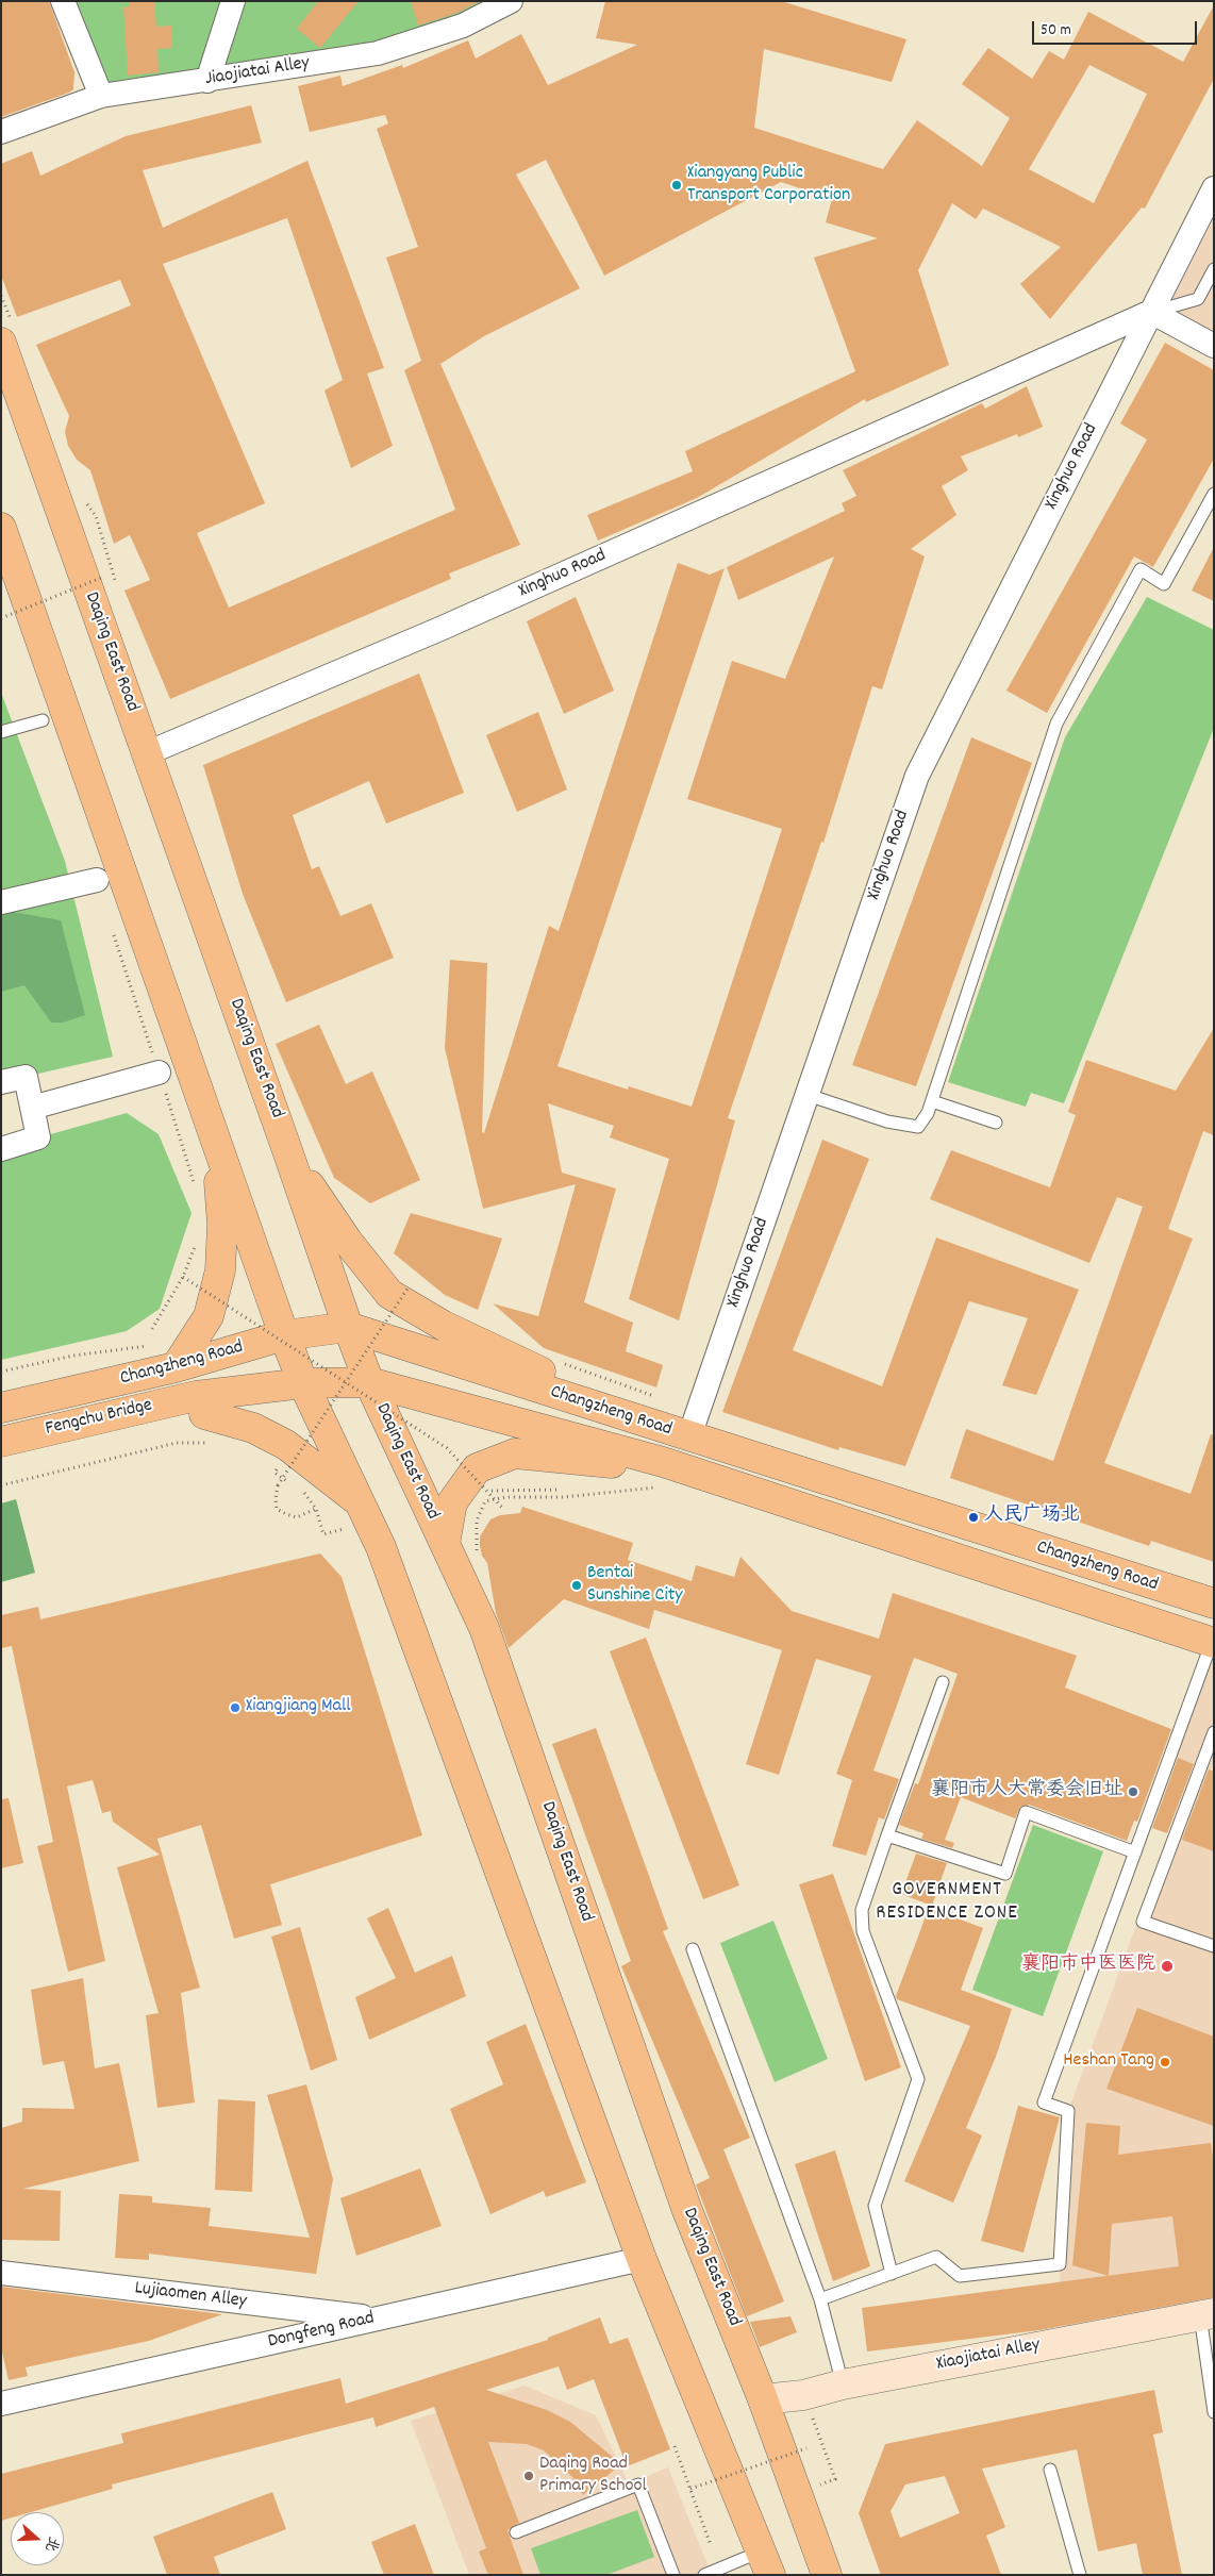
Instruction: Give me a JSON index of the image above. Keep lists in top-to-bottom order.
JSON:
{
  "streets": {
    "main road": ["Daqing East Road", "Changzheng Road", "Fengchu Bridge"],
    "street": [
      "Jiaojiatai Alley",
      "Xinghuo Road",
      "Lujiaomen Alley",
      "Dongfeng Road",
      "Xiaojiatai Alley"
    ]
  },
  "crossings": [
    ["Xinghuo Road", "Daqing East Road"],
    ["Daqing East Road", "Changzheng Road"],
    ["Daqing East Road", "Xiaojiatai Alley"],
    ["Changzheng Road", "Fengchu Bridge"],
    ["Lujiaomen Alley", "Dongfeng Road"]
  ],
  "districts": ["GOVERNMENT RESIDENCE ZONE"],
  "places": [
    "Xiangyang Public Transport Corporation",
    "人民广场北",
    "Bentai Sunshine City",
    "Xiangjiang Mall",
    "襄阳市人大常委会旧址",
    "襄阳市中医医院",
    "Heshan Tang",
    "Daqing Road Primary School"
  ],
  "scale_bar": "50 m",
  "north": "right"
}
